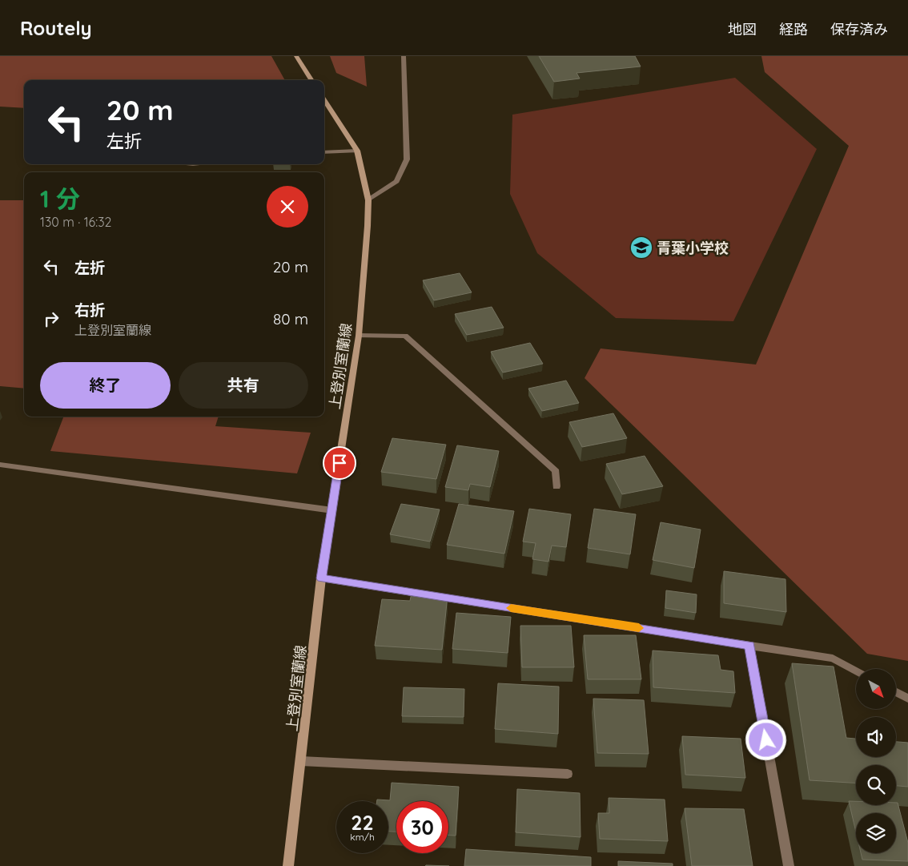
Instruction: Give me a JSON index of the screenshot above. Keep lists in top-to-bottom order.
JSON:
{
  "streets": {
    "main road": ["上登別室蘭線"]
  },
  "places": {
    "school or university": ["青葉小学校"]
  },
  "north": "bottom right",
  "page": {
    "header": "Routely",
    "nav": ["地図", "経路", "保存済み"],
    "turn": ["20 m", "左折"],
    "heading": ["1 分", "130 m · 16:32"],
    "list": [
      {
        "name": "左折",
        "value": "20 m"
      },
      {
        "name": "右折",
        "note": "上登別室蘭線",
        "value": "80 m"
      }
    ],
    "buttons": ["終了", "共有"],
    "speed": "22 km/h",
    "limit": "30"
  }
}
